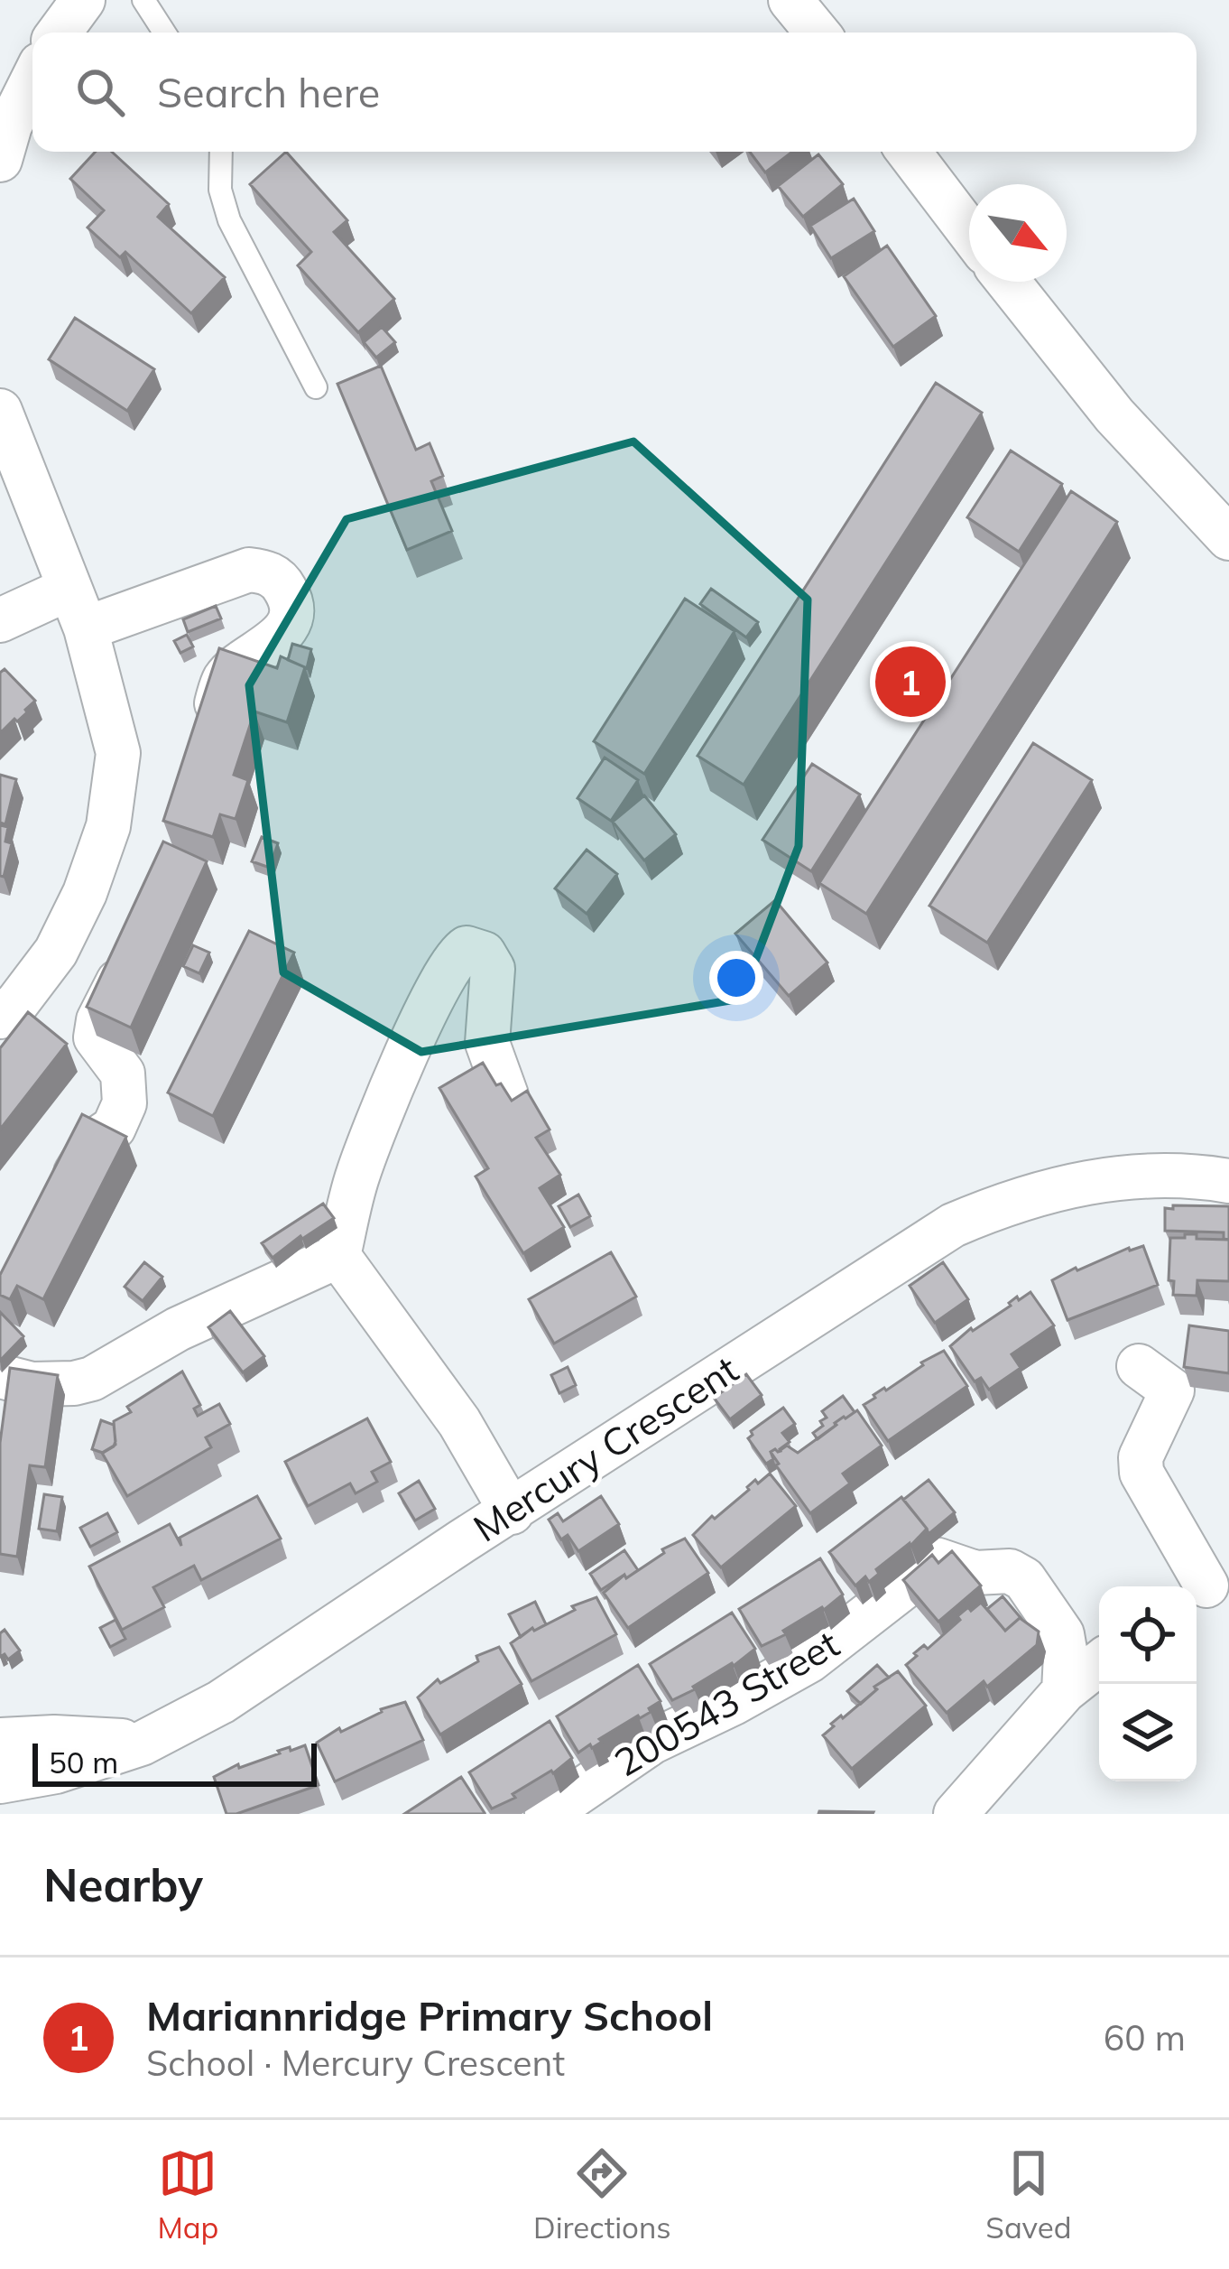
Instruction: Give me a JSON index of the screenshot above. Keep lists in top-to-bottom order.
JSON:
{
  "streets": {
    "street": ["Mercury Crescent", "200543 Street"]
  },
  "scale_bar": "50 m",
  "north": "bottom right",
  "page": {
    "search": "Search here",
    "pins": "1",
    "scale": "50 m",
    "heading": "Nearby",
    "list": [
      {
        "mark": "1",
        "name": "Mariannridge Primary School",
        "note": "School · Mercury Crescent",
        "value": "60 m"
      }
    ],
    "nav": ["Map", "Directions", "Saved"]
  }
}
